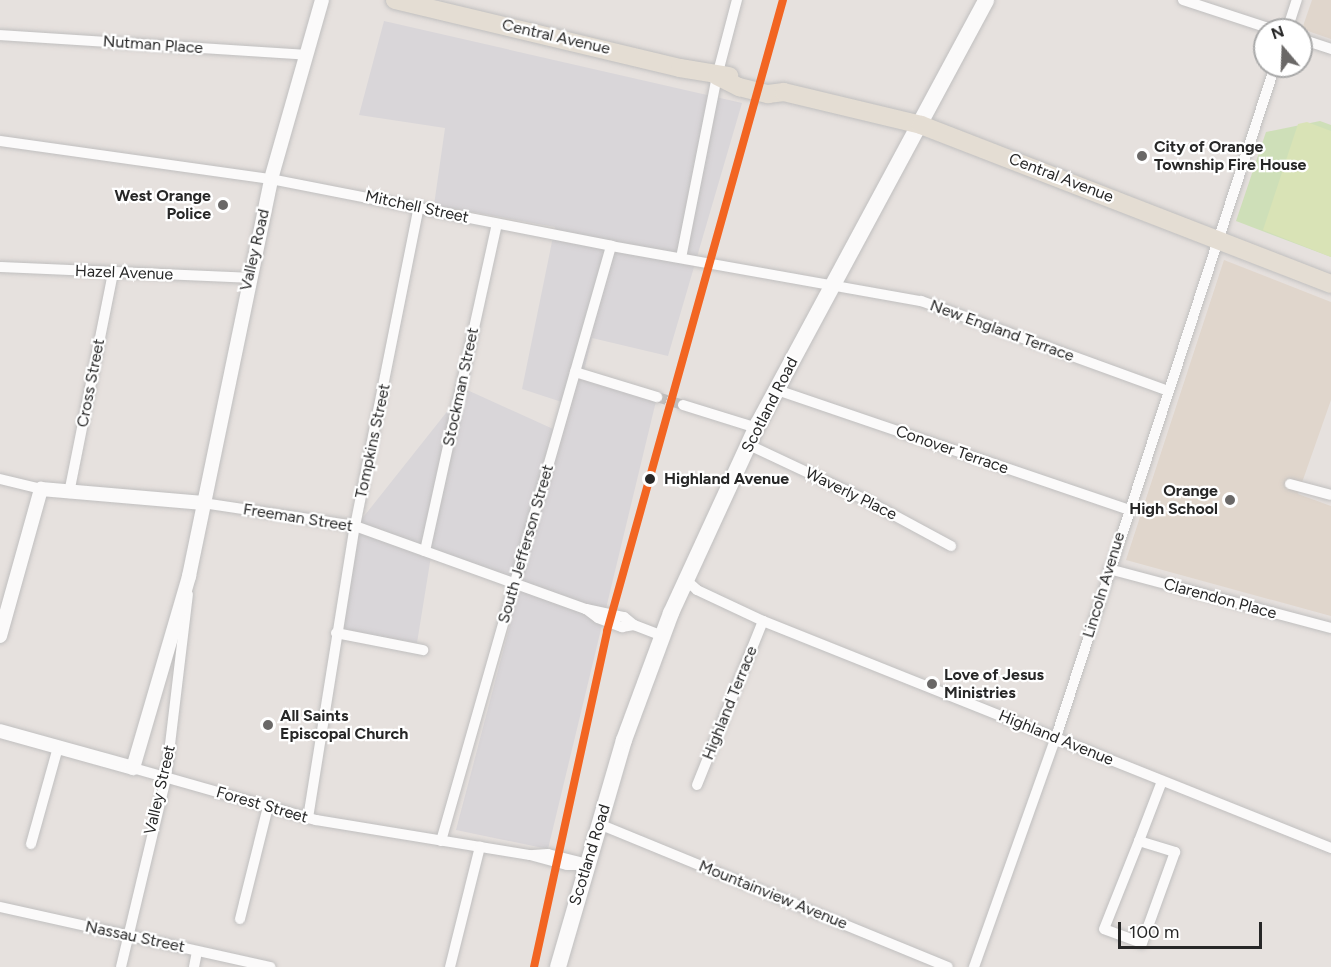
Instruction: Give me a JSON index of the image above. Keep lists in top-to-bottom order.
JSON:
{
  "streets": {
    "main road": ["Central Avenue", "Scotland Road"],
    "street": [
      "Nutman Place",
      "Mitchell Street",
      "Valley Road",
      "Hazel Avenue",
      "New England Terrace",
      "Cross Street",
      "Stockman Street",
      "Tompkins Street",
      "Conover Terrace",
      "Waverly Place",
      "Freeman Street",
      "South Jefferson Street",
      "Lincoln Avenue",
      "Clarendon Place",
      "Highland Terrace",
      "Highland Avenue",
      "Valley Street",
      "Forest Street",
      "Mountainview Avenue",
      "Nassau Street"
    ]
  },
  "crossings": [
    ["Central Avenue", "Scotland Road"],
    ["Central Avenue", "Lincoln Avenue"],
    ["Nutman Place", "Valley Road"],
    ["Mitchell Street", "Valley Road"],
    ["Mitchell Street", "New England Terrace"],
    ["Mitchell Street", "Stockman Street"],
    ["Mitchell Street", "Scotland Road"],
    ["Mitchell Street", "Tompkins Street"],
    ["Mitchell Street", "South Jefferson Street"],
    ["Valley Road", "Hazel Avenue"],
    ["Valley Road", "Freeman Street"],
    ["Valley Road", "Valley Street"],
    ["Hazel Avenue", "Cross Street"],
    ["New England Terrace", "Scotland Road"],
    ["New England Terrace", "Lincoln Avenue"],
    ["Cross Street", "Freeman Street"],
    ["Stockman Street", "Freeman Street"],
    ["Scotland Road", "Conover Terrace"],
    ["Scotland Road", "Waverly Place"],
    ["Scotland Road", "Freeman Street"],
    ["Scotland Road", "Highland Avenue"],
    ["Scotland Road", "Forest Street"],
    ["Scotland Road", "Mountainview Avenue"],
    ["Tompkins Street", "Freeman Street"],
    ["Tompkins Street", "Forest Street"],
    ["Conover Terrace", "Lincoln Avenue"],
    ["Freeman Street", "South Jefferson Street"],
    ["Freeman Street", "Valley Street"],
    ["South Jefferson Street", "Forest Street"],
    ["Lincoln Avenue", "Clarendon Place"],
    ["Lincoln Avenue", "Highland Avenue"],
    ["Highland Terrace", "Highland Avenue"],
    ["Valley Street", "Forest Street"],
    ["Valley Street", "Nassau Street"]
  ],
  "places": [
    "City of Orange Township Fire House",
    "West Orange Police",
    "Highland Avenue",
    "Orange High School",
    "Love of Jesus Ministries",
    "All Saints Episcopal Church"
  ],
  "scale_bar": "100 m",
  "north": "top"
}
